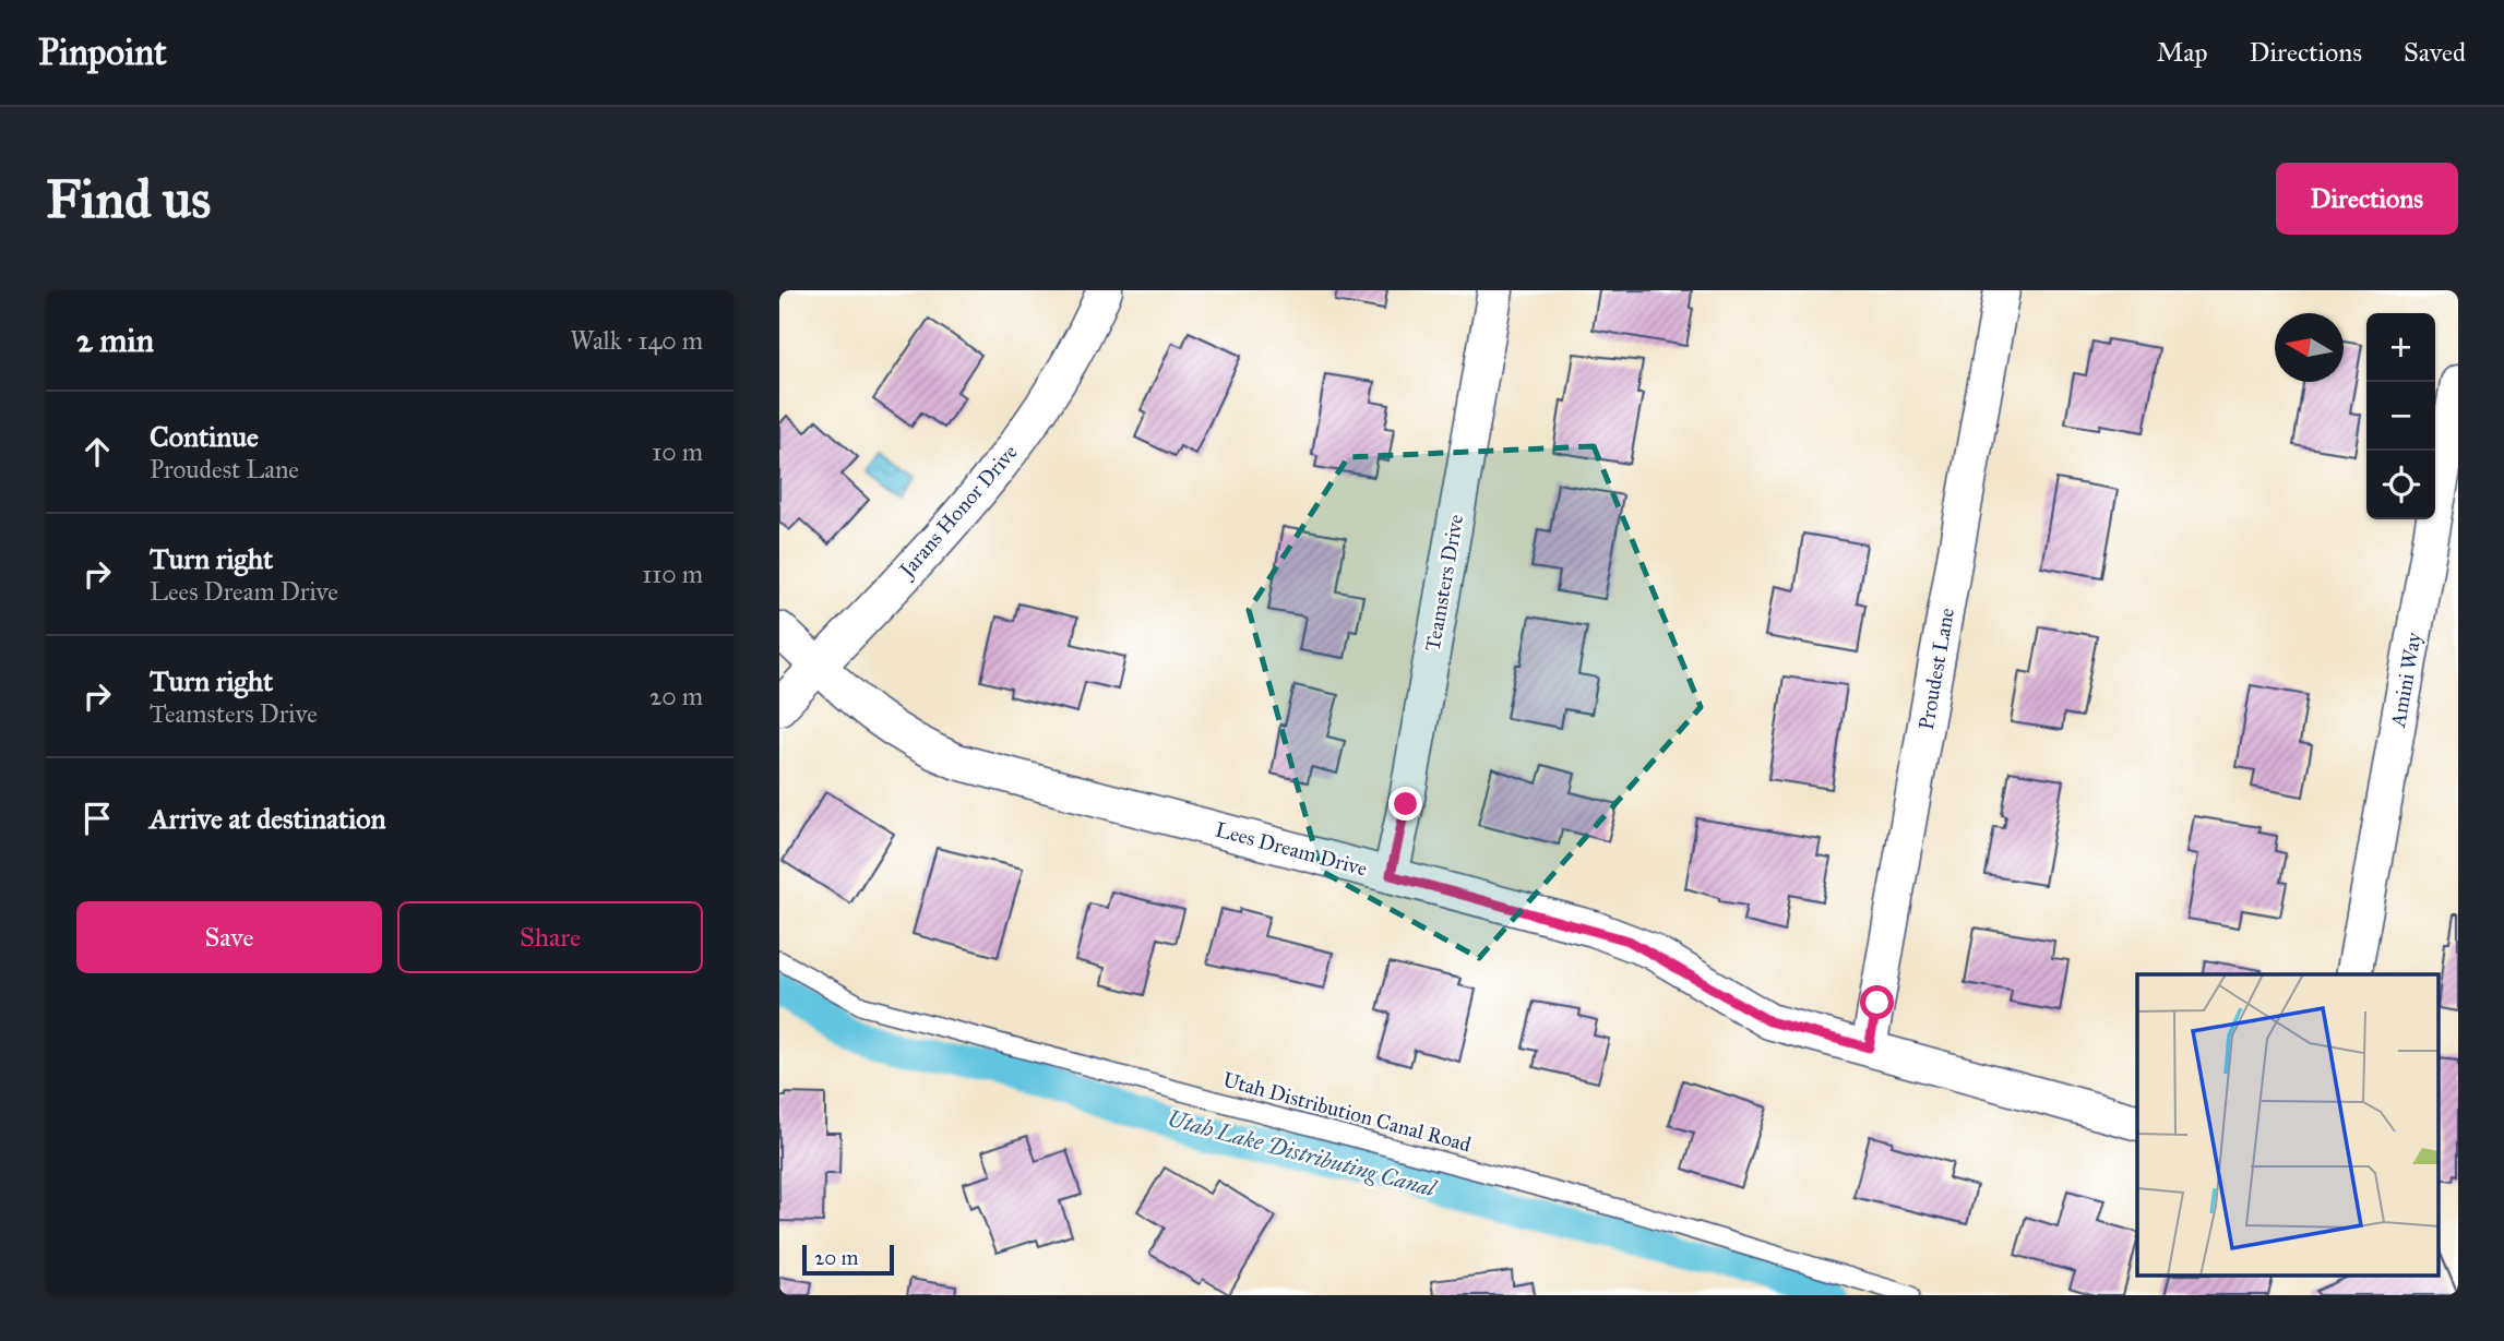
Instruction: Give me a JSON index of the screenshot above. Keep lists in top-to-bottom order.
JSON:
{
  "streets": {
    "street": [
      "Jarans Honor Drive",
      "Teamsters Drive",
      "Proudest Lane",
      "Amini Way",
      "Lees Dream Drive"
    ],
    "lane": ["Utah Distribution Canal Road"]
  },
  "crossings": [
    ["Jarans Honor Drive", "Lees Dream Drive"],
    ["Teamsters Drive", "Lees Dream Drive"],
    ["Proudest Lane", "Lees Dream Drive"]
  ],
  "water": ["Utah Lake Distributing Canal"],
  "scale_bar": "20 m",
  "north": "left",
  "page": {
    "header": "Pinpoint",
    "nav": ["Map", "Directions", "Saved"],
    "buttons": [
      "Directions",
      ["Save", "Share"]
    ],
    "title": "Find us",
    "heading": ["2 min", "Walk · 140 m"],
    "map_buttons": ["+", "−"],
    "list": [
      ["Continue", "Proudest Lane", "10 m"],
      ["Turn right", "Lees Dream Drive", "110 m"],
      ["Turn right", "Teamsters Drive", "20 m"],
      "Arrive at destination"
    ],
    "scale": "20 m"
  }
}
